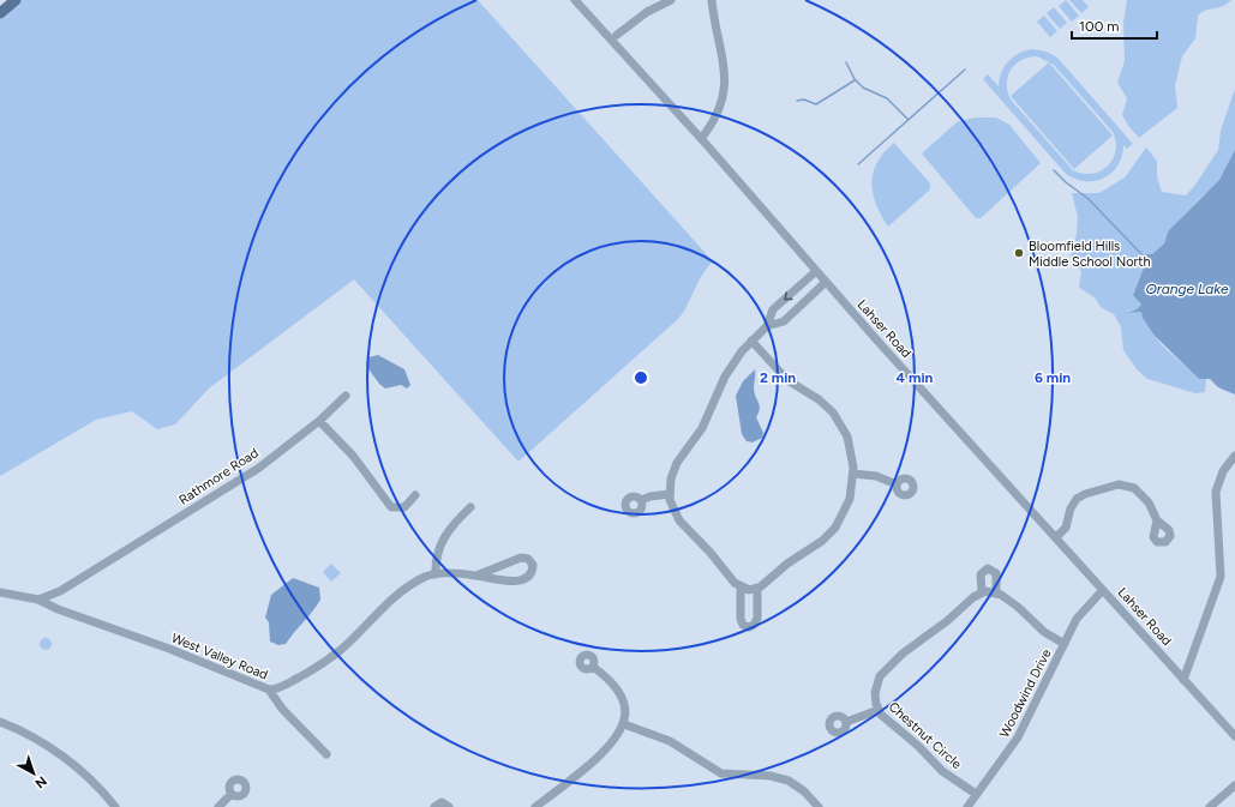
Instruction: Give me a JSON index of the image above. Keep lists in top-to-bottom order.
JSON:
{
  "streets": {
    "street": [
      "Lahser Road",
      "Rathmore Road",
      "West Valley Road",
      "Woodwind Drive",
      "Chestnut Circle"
    ]
  },
  "crossings": [
    ["Lahser Road", "Woodwind Drive"],
    ["Rathmore Road", "West Valley Road"],
    ["Woodwind Drive", "Chestnut Circle"]
  ],
  "water": ["Orange Lake"],
  "places": ["Bloomfield Hills Middle School North"],
  "scale_bar": "100 m",
  "north": "bottom right",
  "rings": ["2 min", "4 min", "6 min"]
}
